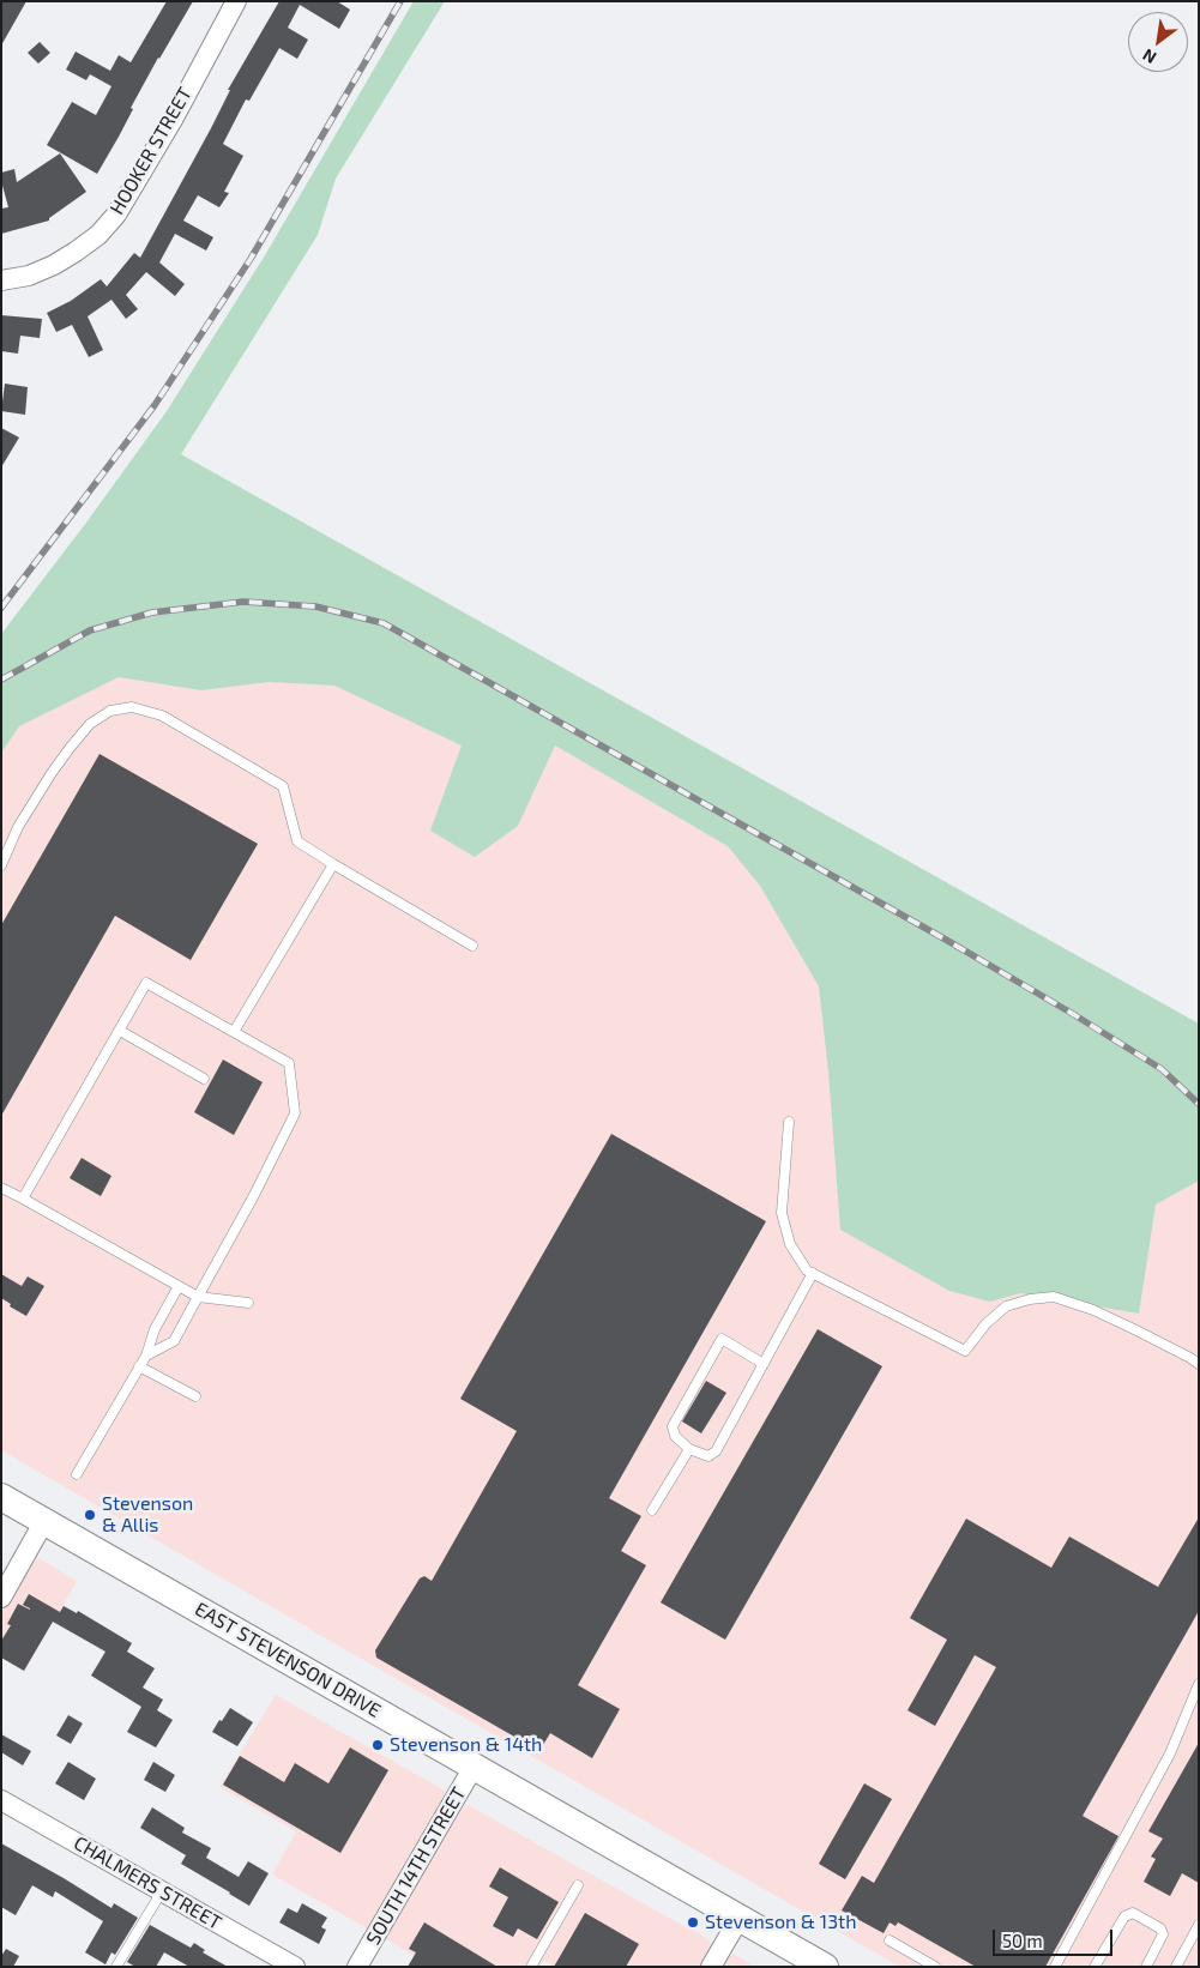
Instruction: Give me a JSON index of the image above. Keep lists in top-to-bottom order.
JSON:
{
  "streets": {
    "main road": ["EAST STEVENSON DRIVE"],
    "street": ["HOOKER STREET", "SOUTH 14TH STREET", "CHALMERS STREET"]
  },
  "crossings": [
    ["EAST STEVENSON DRIVE", "SOUTH 14TH STREET"]
  ],
  "places": ["Stevenson & Allis", "Stevenson & 14th", "Stevenson & 13th"],
  "scale_bar": "50 m",
  "north": "bottom left"
}
